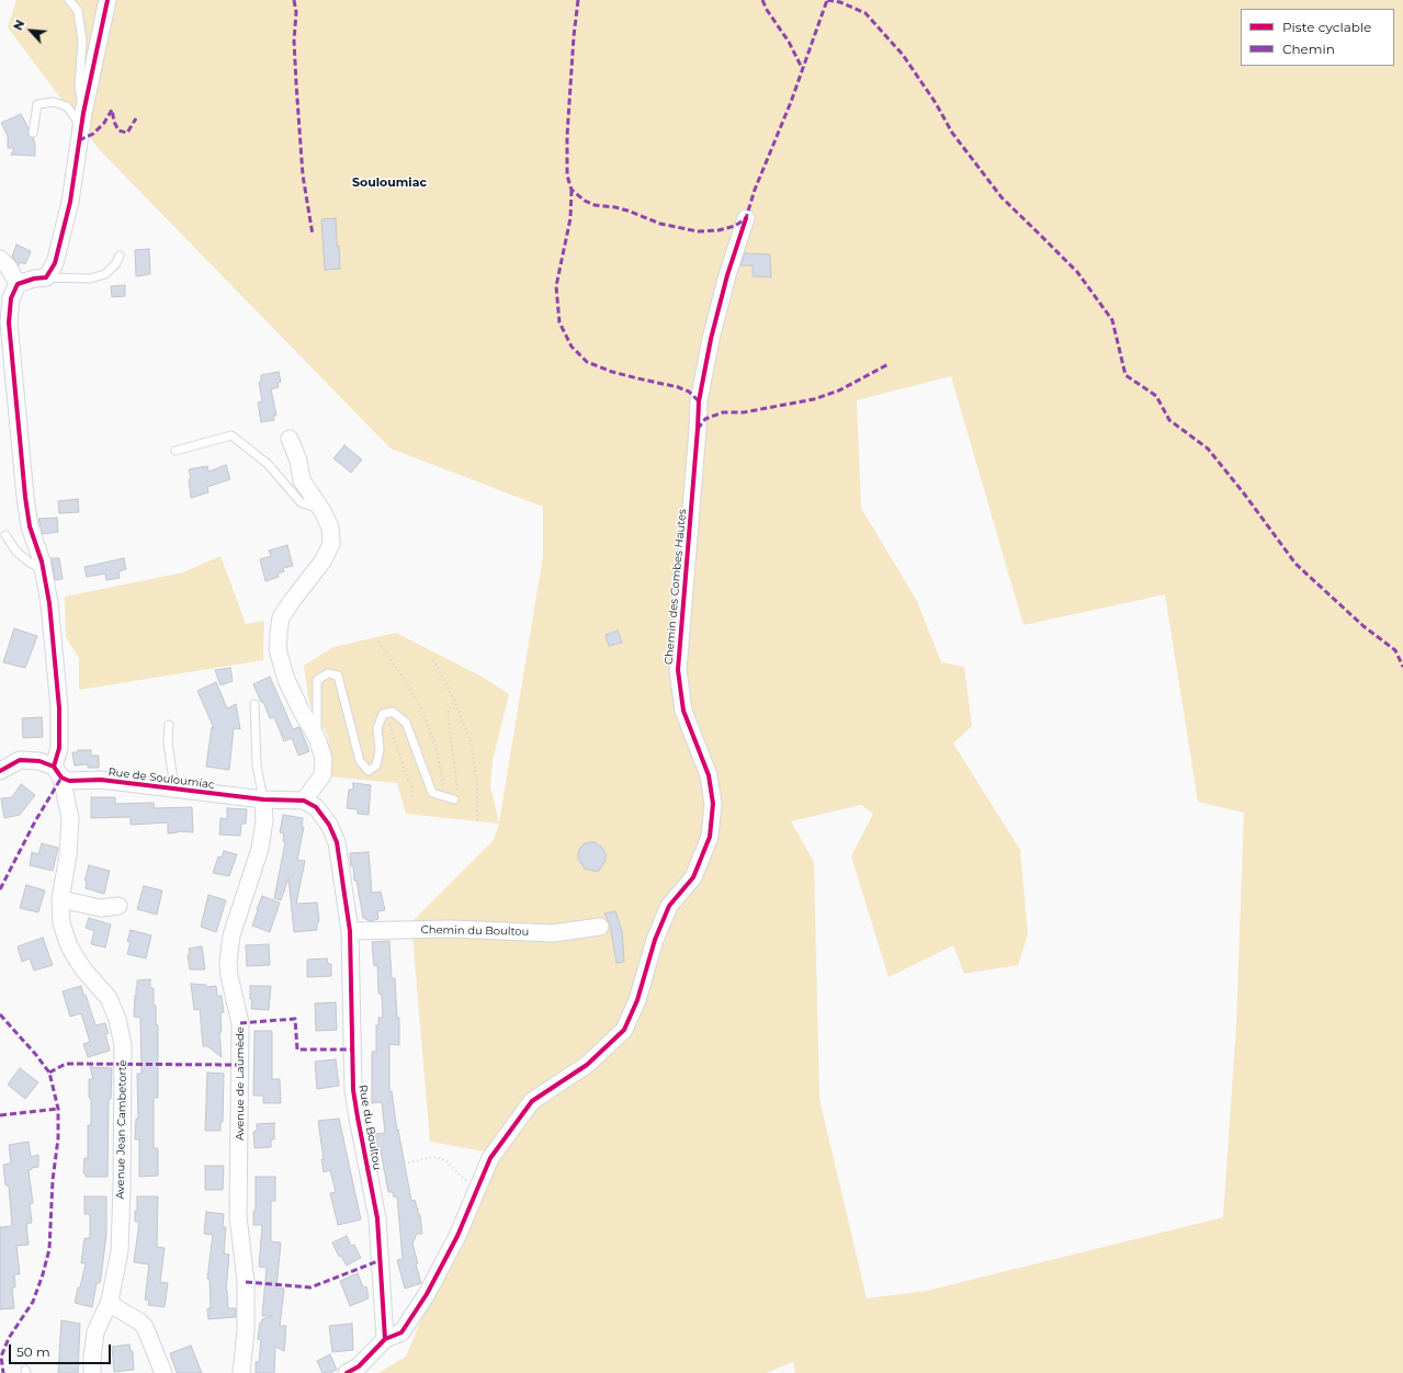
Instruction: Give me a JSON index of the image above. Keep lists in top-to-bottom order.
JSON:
{
  "streets": {
    "street": [
      "Chemin des Combes Hautes",
      "Rue de Souloumiac",
      "Chemin du Boultou",
      "Avenue de Laumède",
      "Rue du Boultou",
      "Avenue Jean Cambetorte"
    ]
  },
  "crossings": [
    ["Chemin des Combes Hautes", "Rue du Boultou"],
    ["Rue de Souloumiac", "Avenue de Laumède"],
    ["Rue de Souloumiac", "Rue du Boultou"],
    ["Rue de Souloumiac", "Avenue Jean Cambetorte"],
    ["Chemin du Boultou", "Rue du Boultou"]
  ],
  "districts": ["Souloumiac"],
  "legend": ["Piste cyclable", "Chemin"],
  "scale_bar": "50 m",
  "north": "top left"
}
